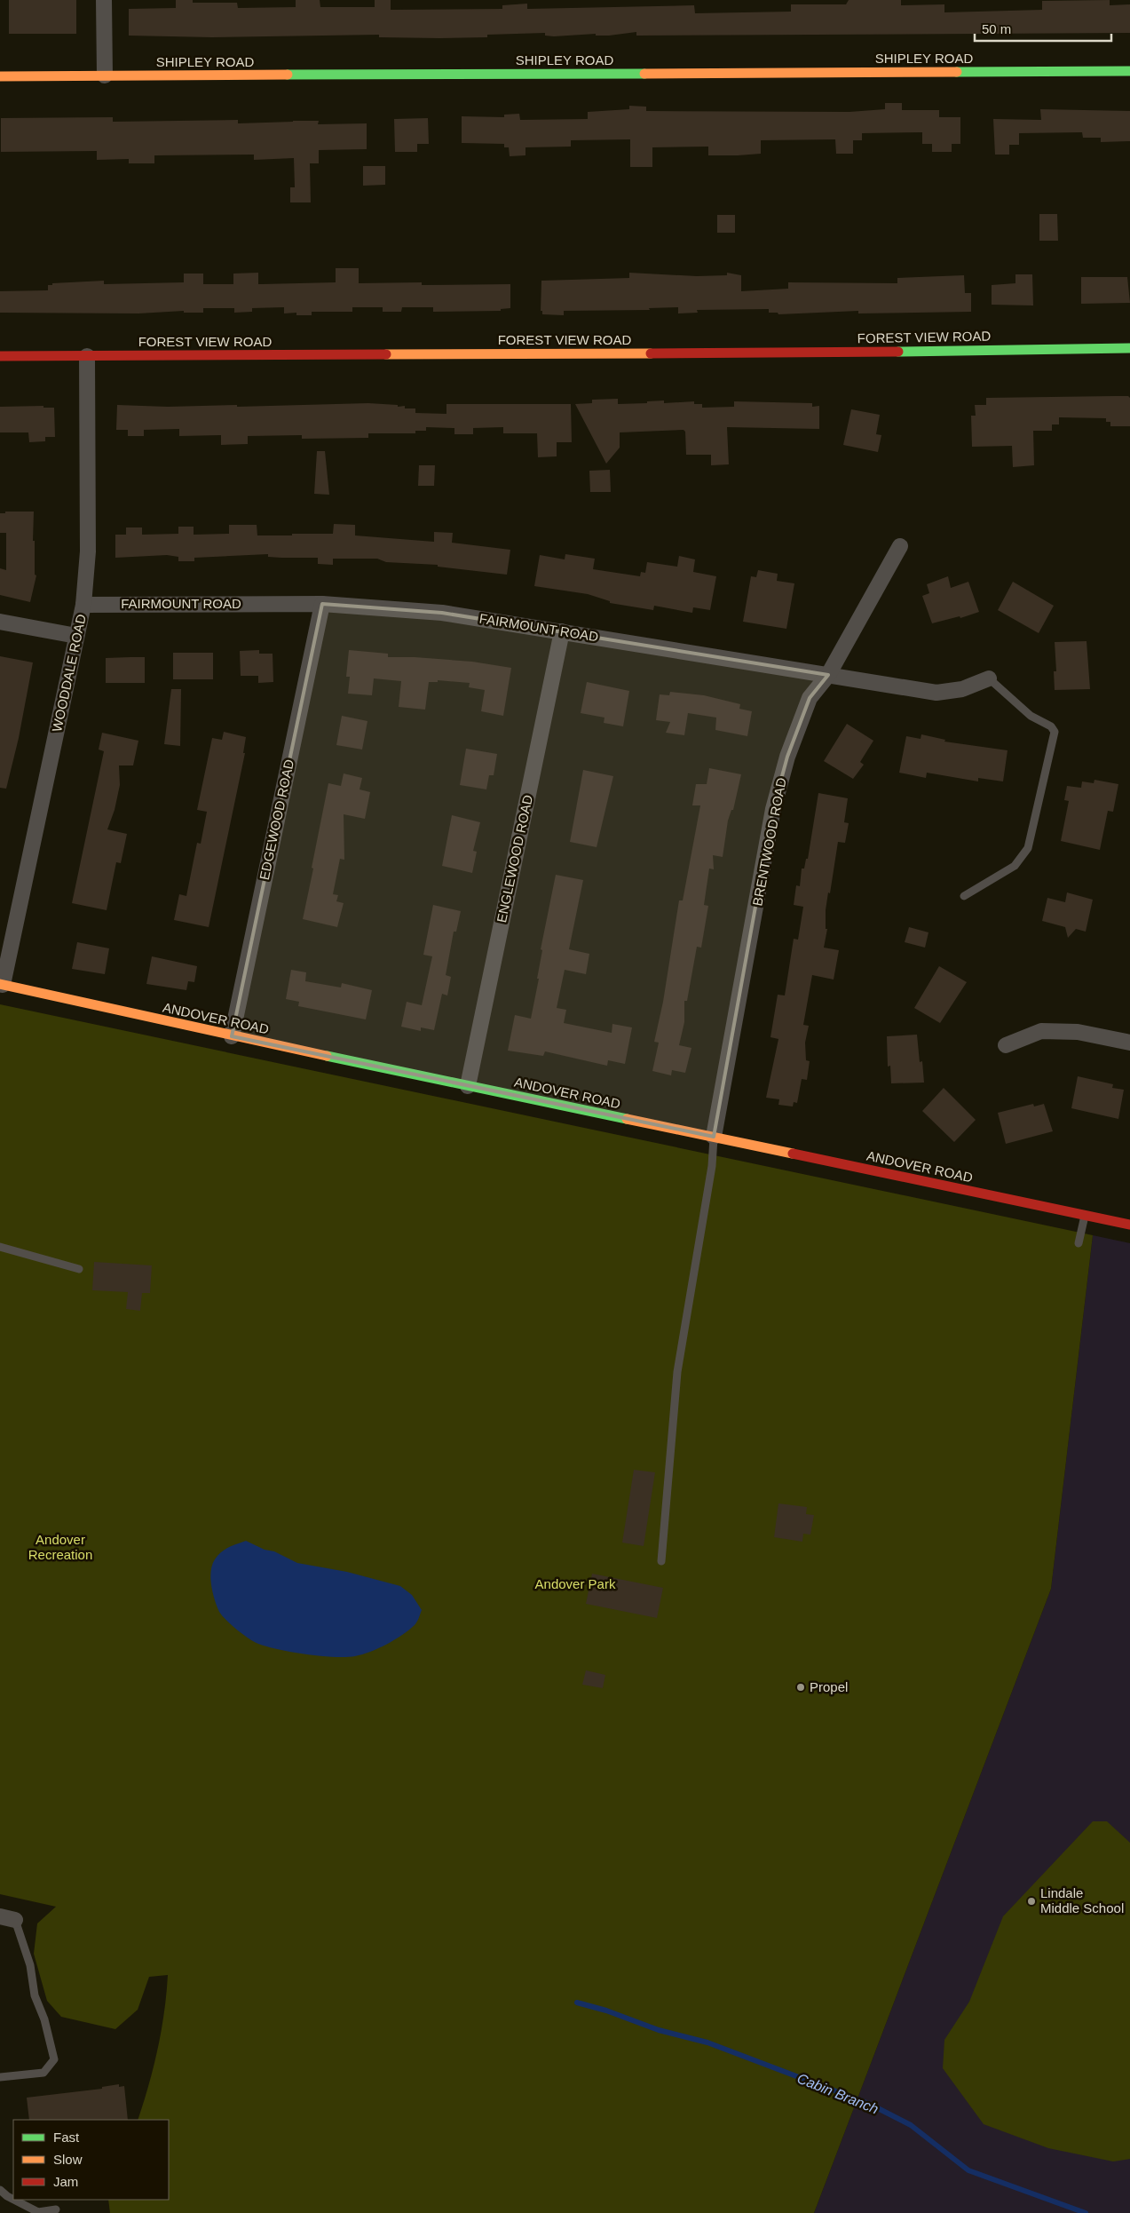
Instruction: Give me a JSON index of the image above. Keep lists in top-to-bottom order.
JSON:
{
  "streets": {
    "street": [
      "SHIPLEY ROAD",
      "FOREST VIEW ROAD",
      "FAIRMOUNT ROAD",
      "WOODDALE ROAD",
      "EDGEWOOD ROAD",
      "BRENTWOOD ROAD",
      "ENGLEWOOD ROAD",
      "ANDOVER ROAD"
    ]
  },
  "crossings": [
    ["FOREST VIEW ROAD", "WOODDALE ROAD"],
    ["FAIRMOUNT ROAD", "WOODDALE ROAD"],
    ["FAIRMOUNT ROAD", "EDGEWOOD ROAD"],
    ["FAIRMOUNT ROAD", "BRENTWOOD ROAD"],
    ["FAIRMOUNT ROAD", "ENGLEWOOD ROAD"],
    ["WOODDALE ROAD", "ANDOVER ROAD"],
    ["EDGEWOOD ROAD", "ANDOVER ROAD"],
    ["BRENTWOOD ROAD", "ANDOVER ROAD"],
    ["ENGLEWOOD ROAD", "ANDOVER ROAD"]
  ],
  "water": ["Cabin Branch"],
  "parks": ["Andover Recreation", "Andover Park"],
  "places": ["Propel", "Lindale Middle School"],
  "legend": ["Fast", "Slow", "Jam"],
  "scale_bar": "50 m"
}
